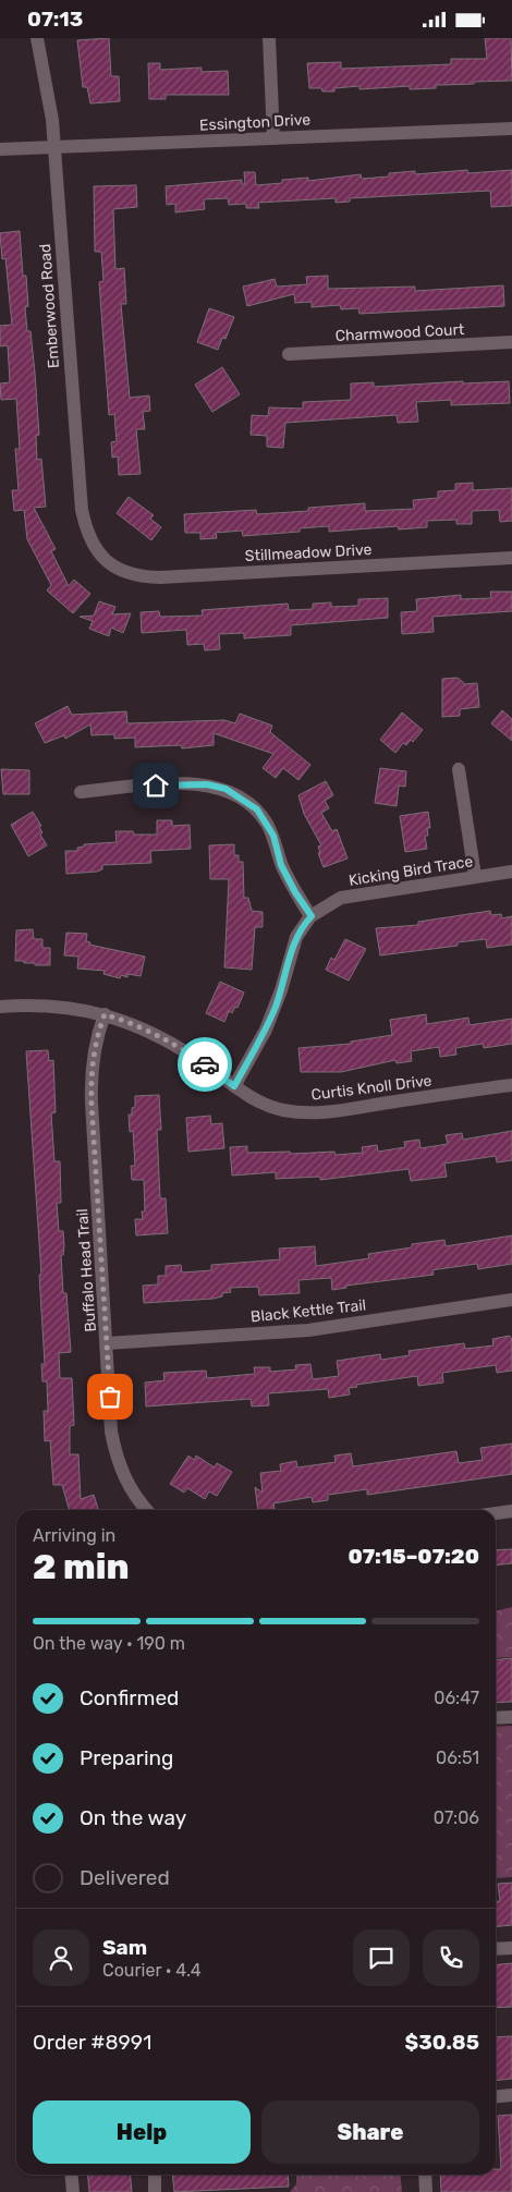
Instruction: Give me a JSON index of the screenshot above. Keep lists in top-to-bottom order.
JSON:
{
  "streets": {
    "street": [
      "Essington Drive",
      "Emberwood Road",
      "Charmwood Court",
      "Stillmeadow Drive",
      "Kicking Bird Trace",
      "Curtis Knoll Drive",
      "Buffalo Head Trail",
      "Black Kettle Trail"
    ]
  },
  "crossings": [
    ["Essington Drive", "Emberwood Road"],
    ["Emberwood Road", "Stillmeadow Drive"],
    ["Kicking Bird Trace", "Curtis Knoll Drive"],
    ["Curtis Knoll Drive", "Buffalo Head Trail"],
    ["Buffalo Head Trail", "Black Kettle Trail"]
  ],
  "page": {
    "status": "07:13",
    "heading": ["2 min", "Arriving in", "07:15–07:20"],
    "panel": [
      "Sam",
      "Courier · 4.4",
      "Order #8991",
      "$30.85"
    ],
    "bar": "On the way · 190 m",
    "list": [
      ["Confirmed", "06:47"],
      ["Preparing", "06:51"],
      ["On the way", "07:06"],
      "Delivered"
    ],
    "buttons": ["Help", "Share"]
  }
}
